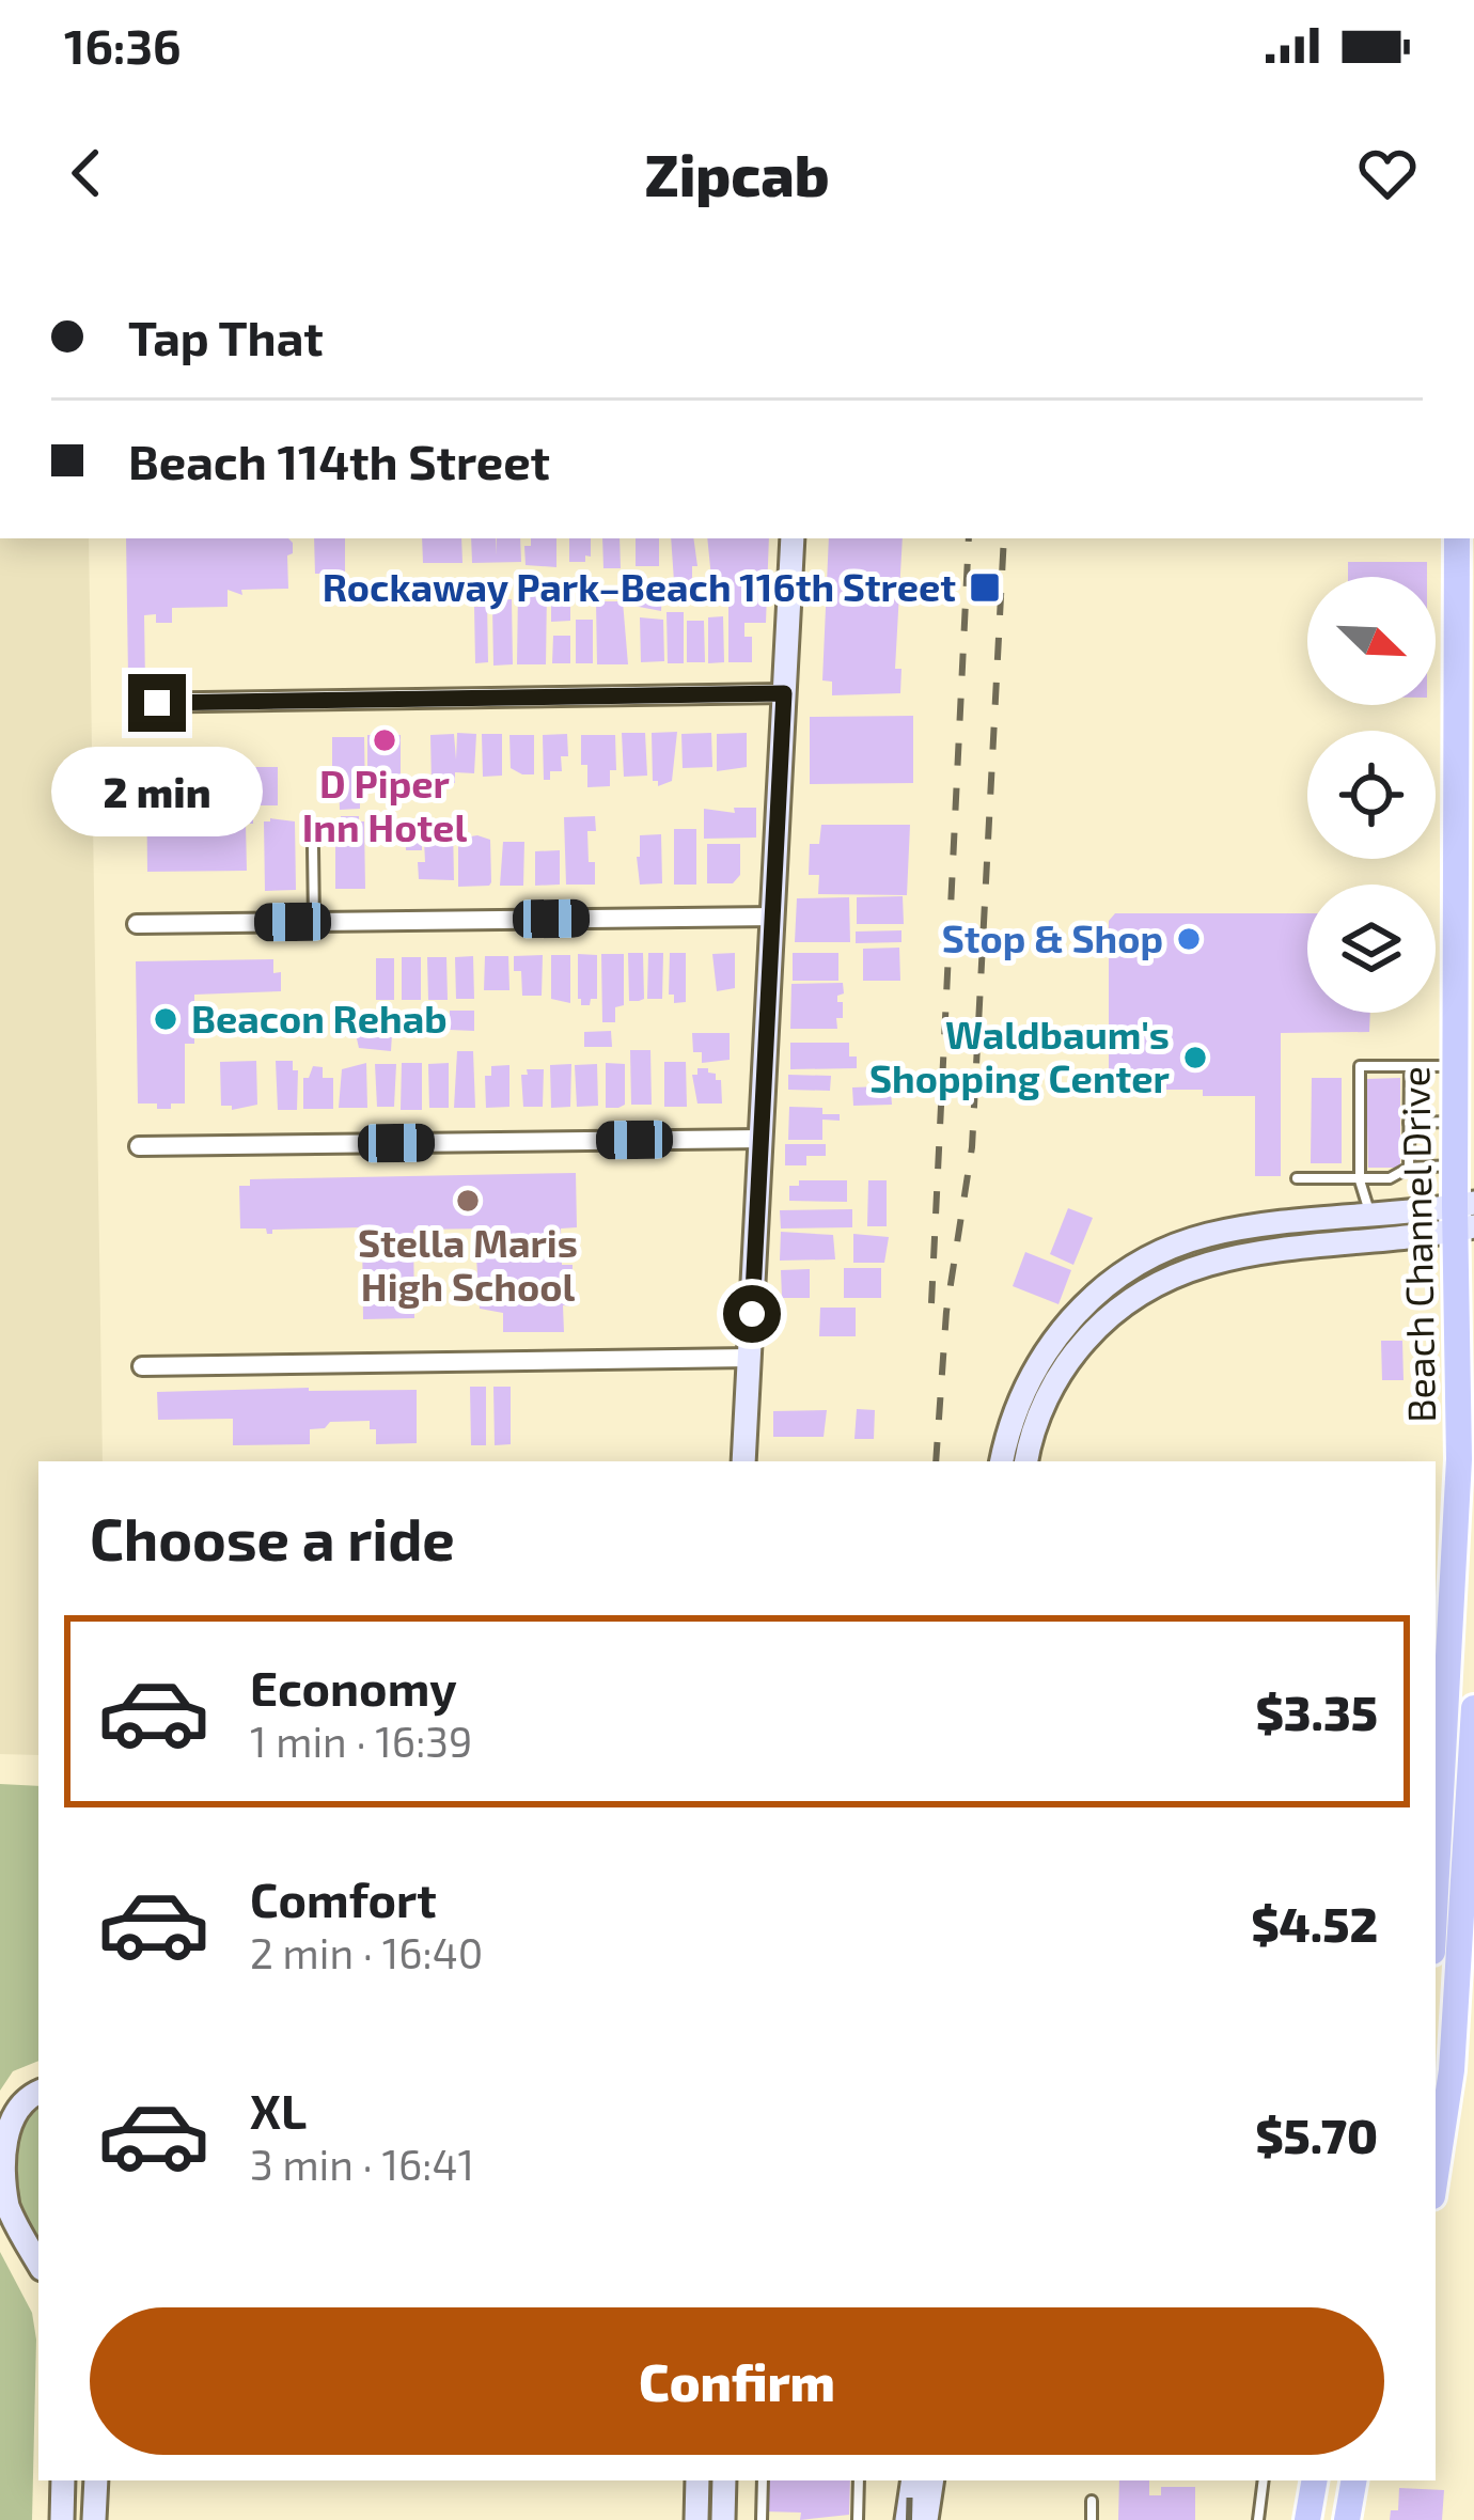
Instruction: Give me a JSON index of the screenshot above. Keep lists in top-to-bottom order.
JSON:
{
  "streets": {
    "main road": ["Beach Channel Drive"]
  },
  "places": {
    "transit": ["Rockaway Park–Beach 116th Street"],
    "other": [
      "D Piper Inn Hotel",
      "Stop & Shop",
      "Beacon Rehab",
      "Waldbaum's Shopping Center",
      "Stella Maris High School"
    ]
  },
  "north": "bottom right",
  "page": {
    "status": "16:36",
    "header": "Zipcab",
    "banner": ["Tap That", "Beach 114th Street"],
    "bubble": "2 min",
    "heading": "Choose a ride",
    "list": [
      {
        "name": "Economy",
        "note": "1 min · 16:39",
        "value": "$3.35"
      },
      {
        "name": "Comfort",
        "note": "2 min · 16:40",
        "value": "$4.52"
      },
      {
        "name": "XL",
        "note": "3 min · 16:41",
        "value": "$5.70"
      }
    ],
    "buttons": "Confirm"
  }
}
